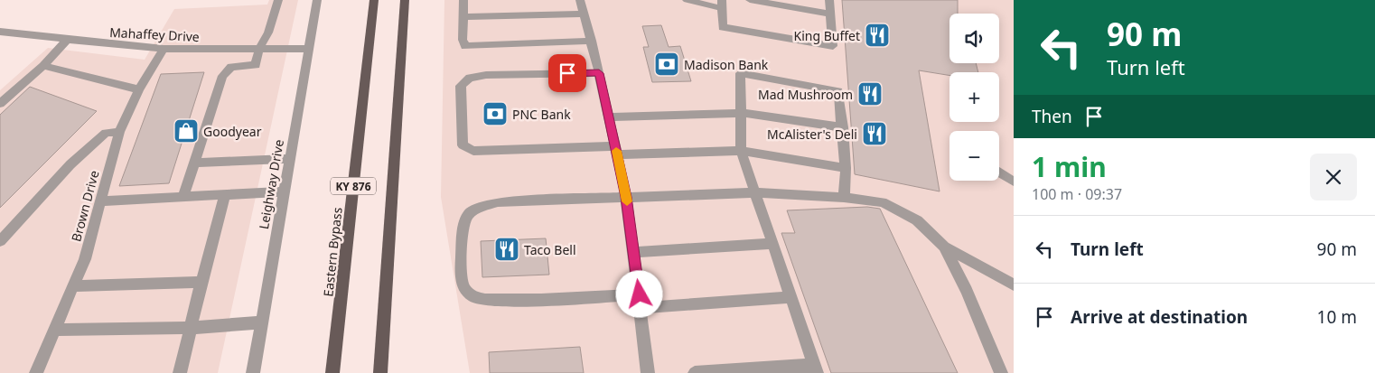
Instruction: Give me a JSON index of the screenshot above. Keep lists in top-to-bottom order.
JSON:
{
  "streets": {
    "main road": ["KY 876", "Eastern Bypass"],
    "street": ["Mahaffey Drive", "Leighway Drive", "Brown Drive"]
  },
  "crossings": [
    ["Mahaffey Drive", "Leighway Drive"],
    ["Mahaffey Drive", "Brown Drive"]
  ],
  "places": {
    "restaurant": [
      "King Buffet",
      "Mad Mushroom",
      "McAlister's Deli",
      "Taco Bell"
    ],
    "bank": ["Madison Bank", "PNC Bank"],
    "shop": ["Goodyear"]
  },
  "page": {
    "turn": ["90 m", "Turn left"],
    "map_buttons": ["+", "−"],
    "then": "Then",
    "heading": ["1 min", "100 m · 09:37"],
    "list": [
      {
        "name": "Turn left",
        "value": "90 m"
      },
      {
        "name": "Arrive at destination",
        "value": "10 m"
      }
    ]
  }
}
